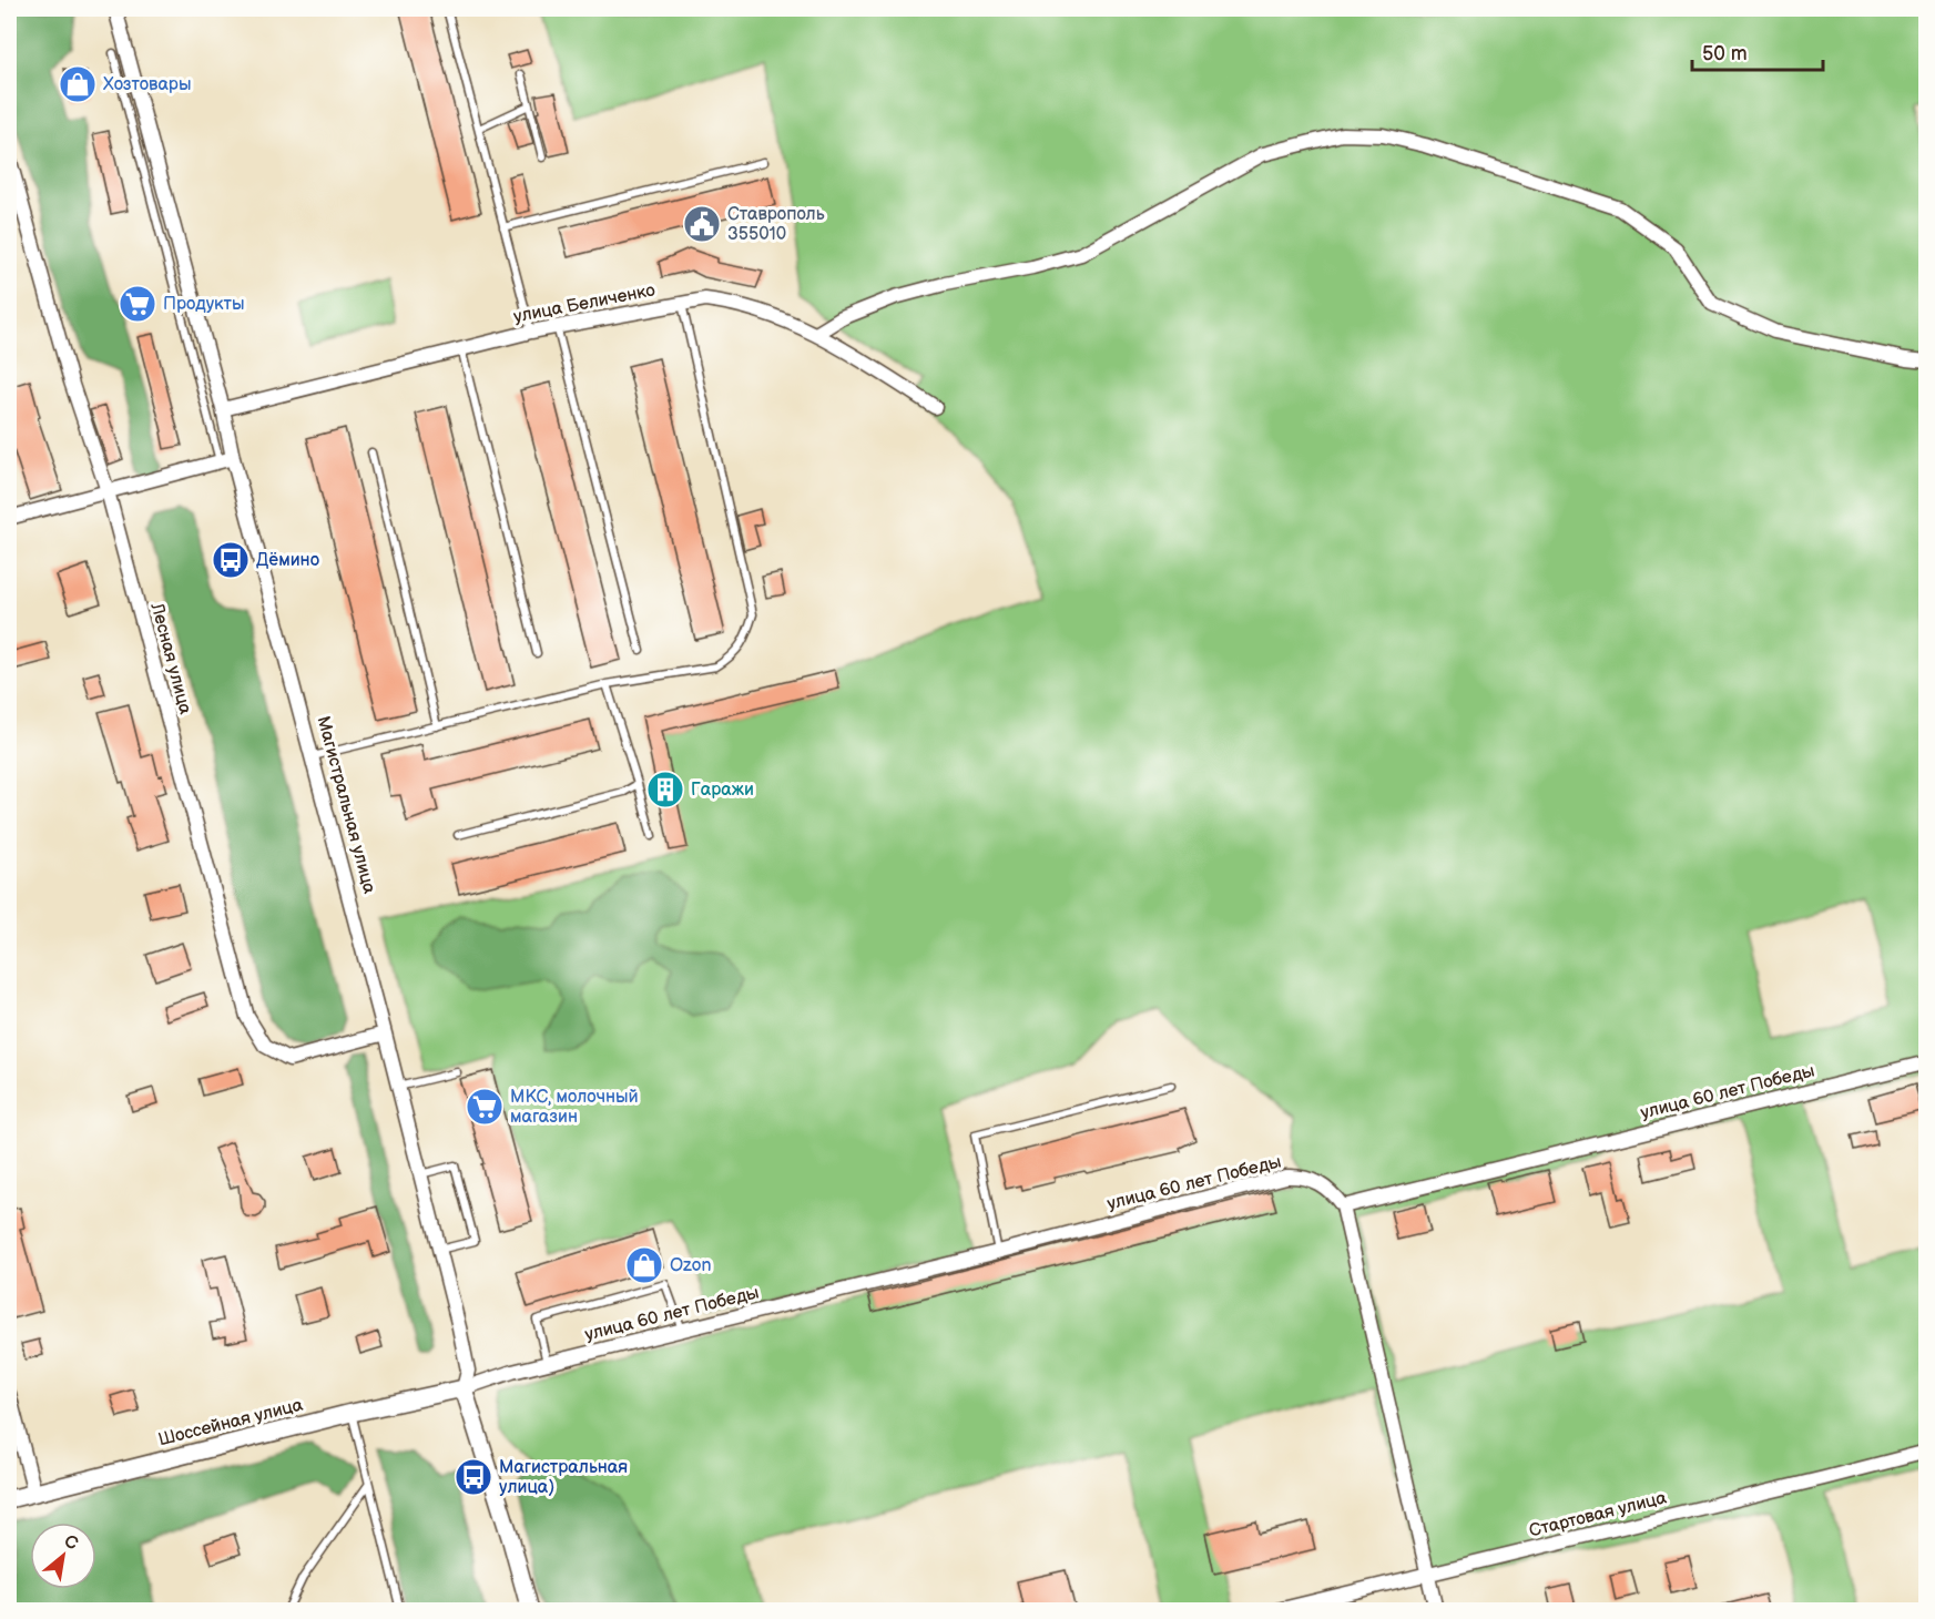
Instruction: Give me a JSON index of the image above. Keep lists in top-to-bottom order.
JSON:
{
  "streets": {
    "street": [
      "улица Беличенко",
      "Лесная улица",
      "Магистральная улица",
      "улица 60 лет Победы",
      "Шоссейная улица",
      "Стартовая улица"
    ]
  },
  "crossings": [
    ["улица Беличенко", "Магистральная улица"],
    ["Лесная улица", "Магистральная улица"],
    ["Магистральная улица", "улица 60 лет Победы"],
    ["Магистральная улица", "Шоссейная улица"],
    ["улица 60 лет Победы", "Шоссейная улица"]
  ],
  "places": {
    "shop": ["Хозтовары", "Ozon"],
    "public building": ["Ставрополь 355010"],
    "supermarket": ["Продукты", "МКС, молочный магазин"],
    "bus stop": ["Дёмино", "Магистральная улица)"],
    "building": ["Гаражи"]
  },
  "scale_bar": "50 m",
  "north": "top right"
}
